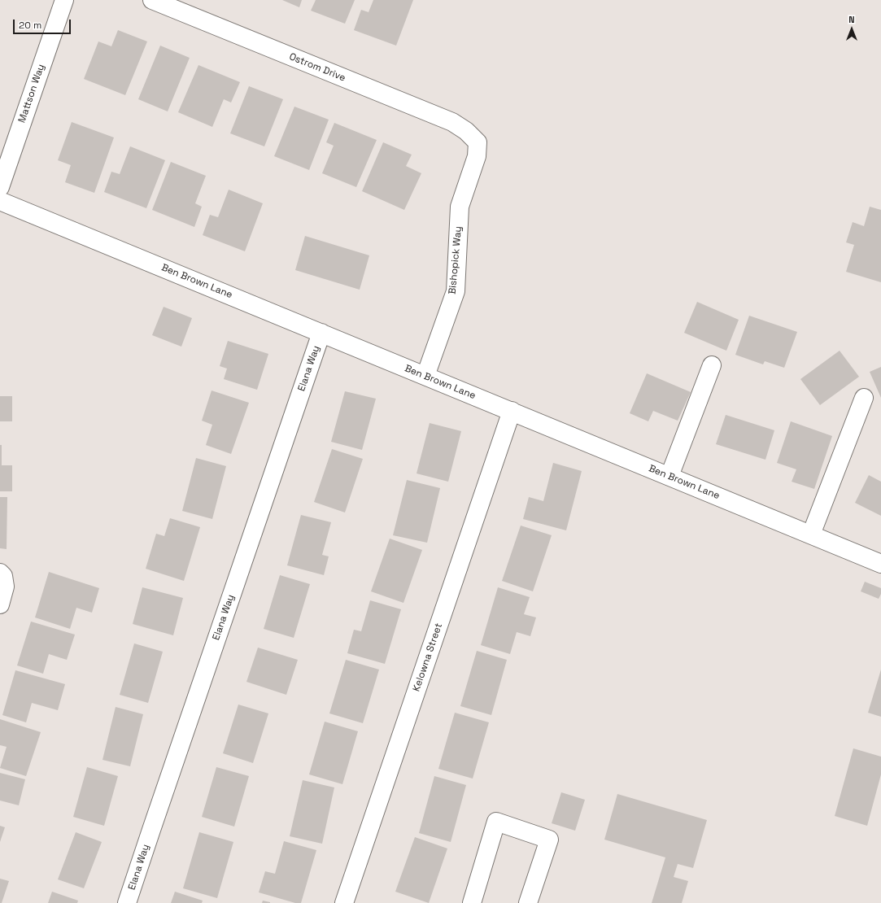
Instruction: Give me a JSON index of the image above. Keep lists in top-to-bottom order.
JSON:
{
  "streets": {
    "street": [
      "Ostrom Drive",
      "Mattson Way",
      "Bishopick Way",
      "Ben Brown Lane",
      "Elana Way",
      "Kelowna Street"
    ]
  },
  "crossings": [
    ["Ostrom Drive", "Bishopick Way"],
    ["Bishopick Way", "Ben Brown Lane"],
    ["Ben Brown Lane", "Elana Way"],
    ["Ben Brown Lane", "Kelowna Street"]
  ],
  "scale_bar": "20 m",
  "north": "top"
}
